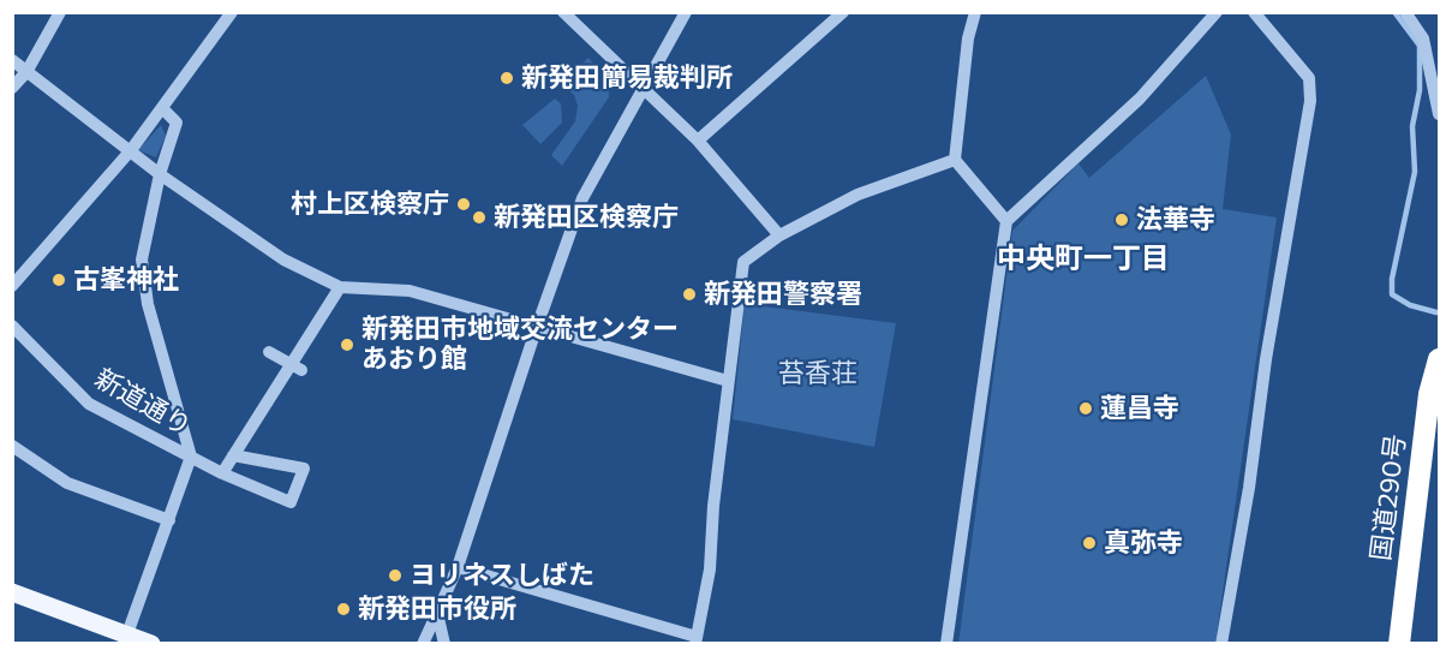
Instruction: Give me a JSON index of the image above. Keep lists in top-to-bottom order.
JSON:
{
  "streets": {
    "highway": ["国道290号"],
    "street": ["新道通り"]
  },
  "districts": ["中央町一丁目"],
  "parks": ["苔香荘"],
  "places": [
    "新発田簡易裁判所",
    "村上区検察庁",
    "新発田区検察庁",
    "法華寺",
    "古峯神社",
    "新発田警察署",
    "新発田市地域交流センター あおり館",
    "蓮昌寺",
    "真弥寺",
    "ヨリネスしばた",
    "新発田市役所"
  ]
}
